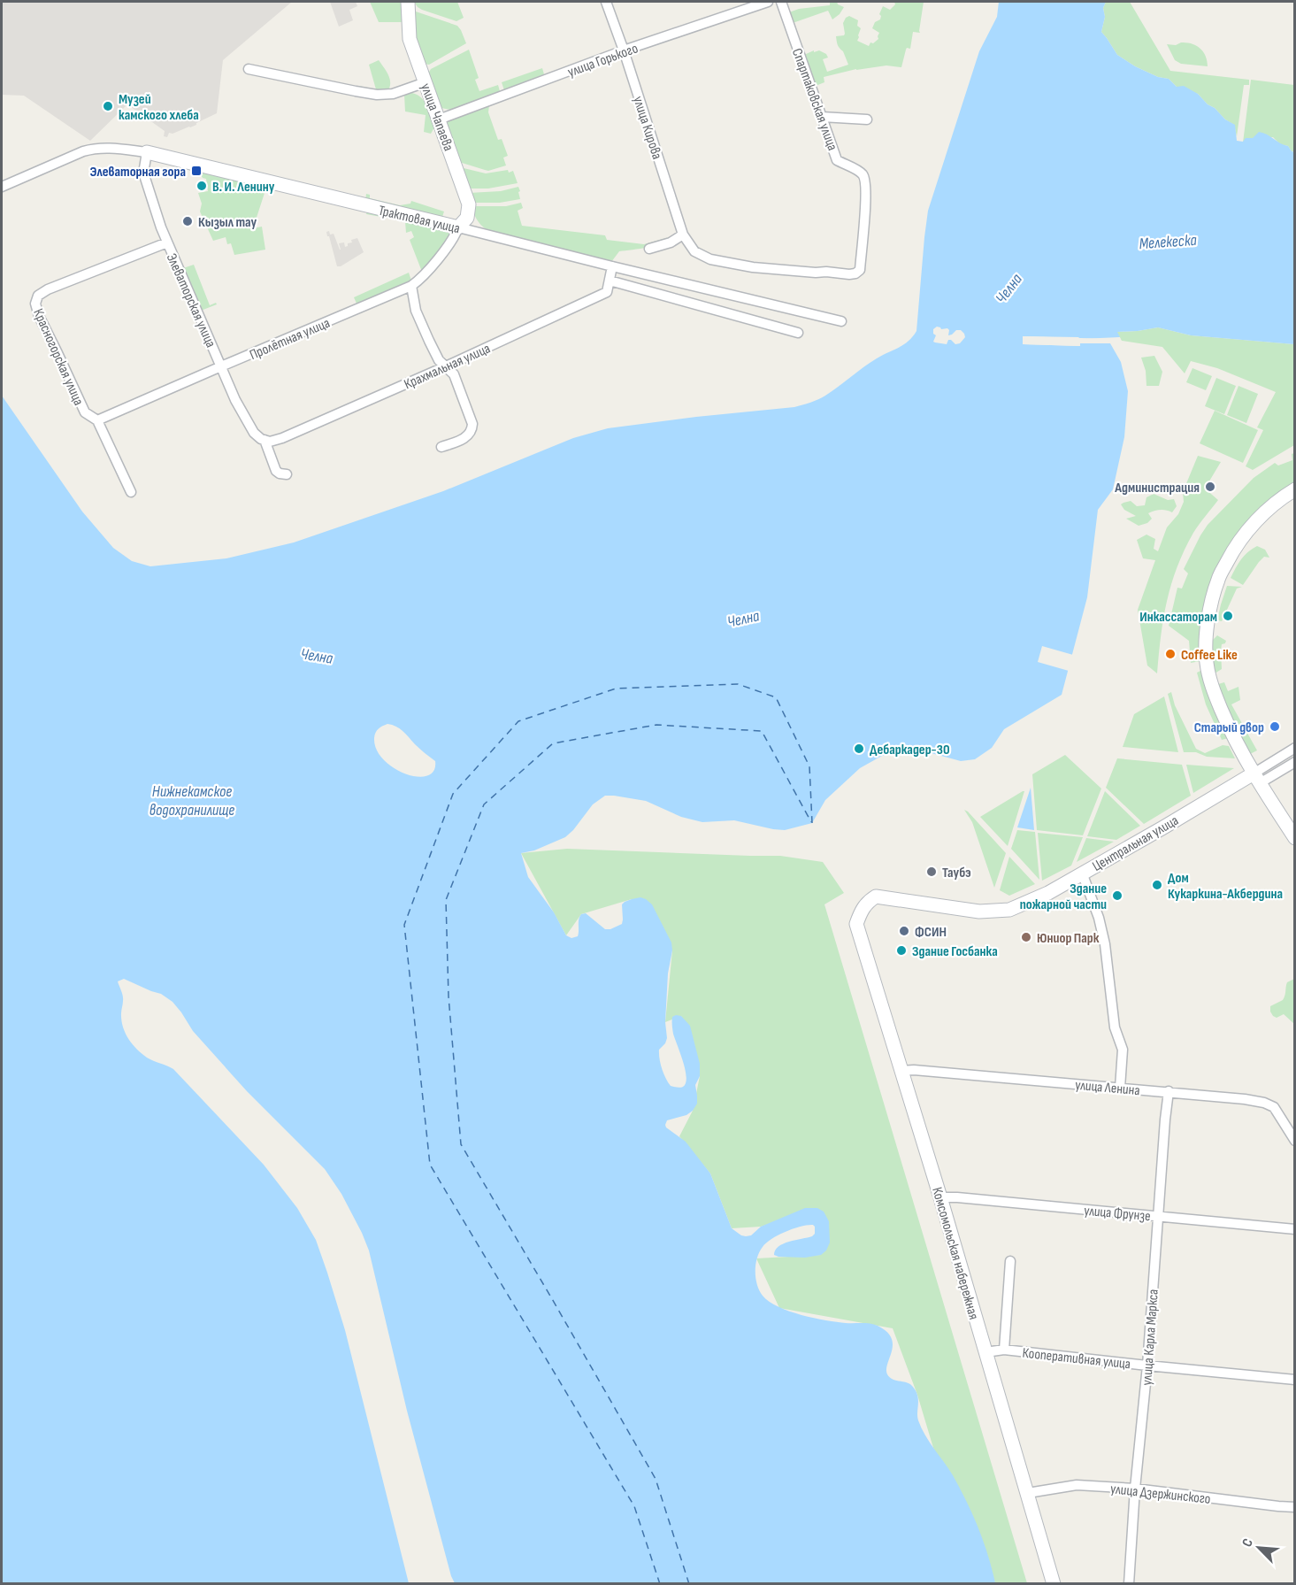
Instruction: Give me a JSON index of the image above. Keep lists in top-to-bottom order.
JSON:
{
  "streets": {
    "street": [
      "улица Горького",
      "Спартаковская улица",
      "улица Чапаева",
      "улица Кирова",
      "Трактовая улица",
      "Элеваторская улица",
      "Пролётная улица",
      "Красногорская улица",
      "Крахмальная улица",
      "Центральная улица",
      "улица Ленина",
      "улица Фрунзе",
      "Комсомольская набережная",
      "улица Карла Маркса",
      "Кооперативная улица",
      "улица Дзержинского"
    ]
  },
  "crossings": [
    ["улица Горького", "улица Чапаева"],
    ["улица Горького", "улица Кирова"],
    ["Спартаковская улица", "улица Кирова"],
    ["улица Чапаева", "Трактовая улица"],
    ["улица Чапаева", "Пролётная улица"],
    ["Трактовая улица", "Элеваторская улица"],
    ["Трактовая улица", "Пролётная улица"],
    ["Элеваторская улица", "Пролётная улица"],
    ["Элеваторская улица", "Красногорская улица"],
    ["Элеваторская улица", "Крахмальная улица"],
    ["Пролётная улица", "Красногорская улица"],
    ["Центральная улица", "Комсомольская набережная"],
    ["улица Ленина", "Комсомольская набережная"],
    ["улица Ленина", "улица Карла Маркса"],
    ["улица Фрунзе", "Комсомольская набережная"],
    ["улица Фрунзе", "улица Карла Маркса"],
    ["Комсомольская набережная", "Кооперативная улица"],
    ["Комсомольская набережная", "улица Дзержинского"],
    ["улица Карла Маркса", "Кооперативная улица"],
    ["улица Карла Маркса", "улица Дзержинского"]
  ],
  "water": ["Мелекеска", "Челна", "Нижнекамское водохранилище"],
  "places": {
    "other": [
      "Музей камского хлеба",
      "В. И. Ленину",
      "Кызыл тау",
      "Администрация",
      "Инкассаторам",
      "Coffee Like",
      "Старый двор",
      "Дебаркадер-30",
      "Таубэ",
      "Дом Кукаркина-Акбердина",
      "Здание пожарной части",
      "ФСИН",
      "Юниор Парк",
      "Здание Госбанка"
    ],
    "transit": ["Элеваторная гора"]
  },
  "north": "top left"
}
